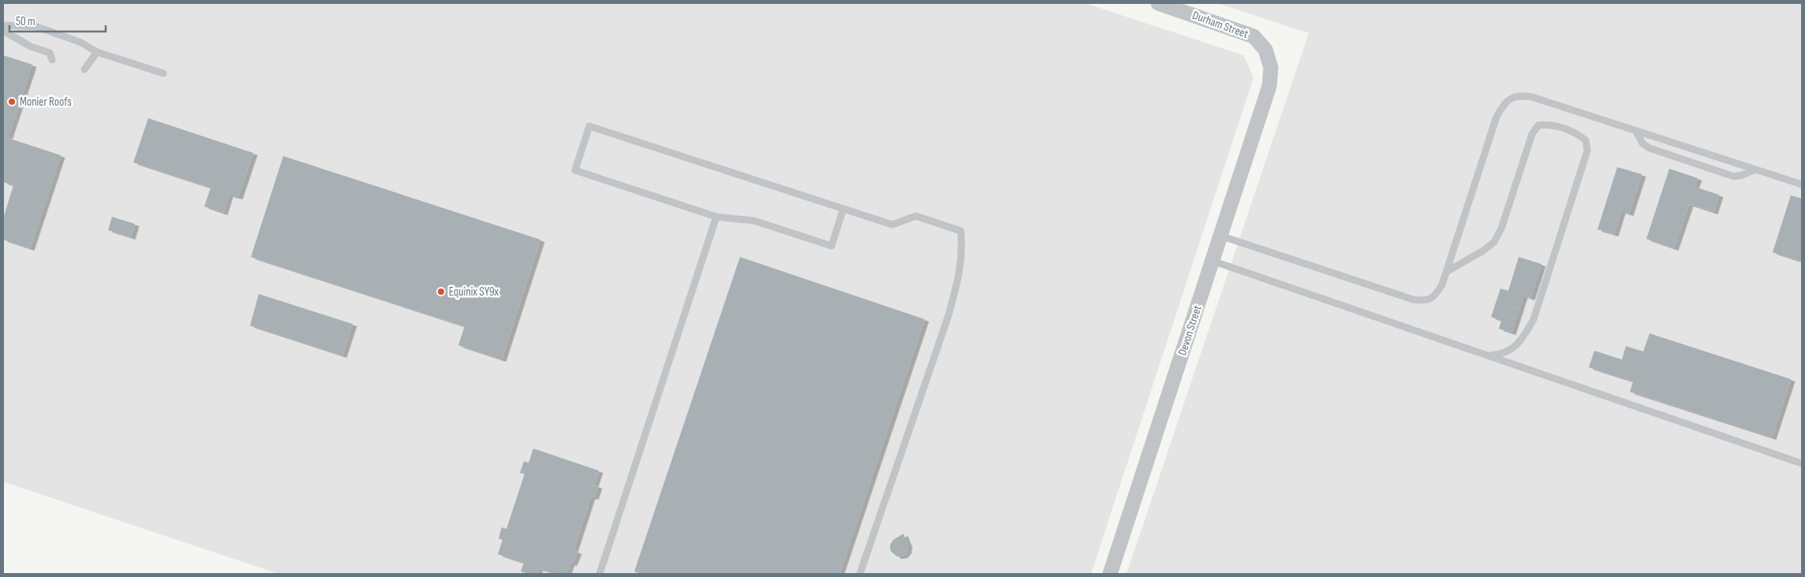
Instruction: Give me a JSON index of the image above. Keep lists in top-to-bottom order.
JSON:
{
  "streets": {
    "street": ["Durham Street", "Devon Street"]
  },
  "crossings": [
    ["Durham Street", "Devon Street"]
  ],
  "places": ["Monier Roofs", "Equinix SY9x"],
  "scale_bar": "50 m"
}
